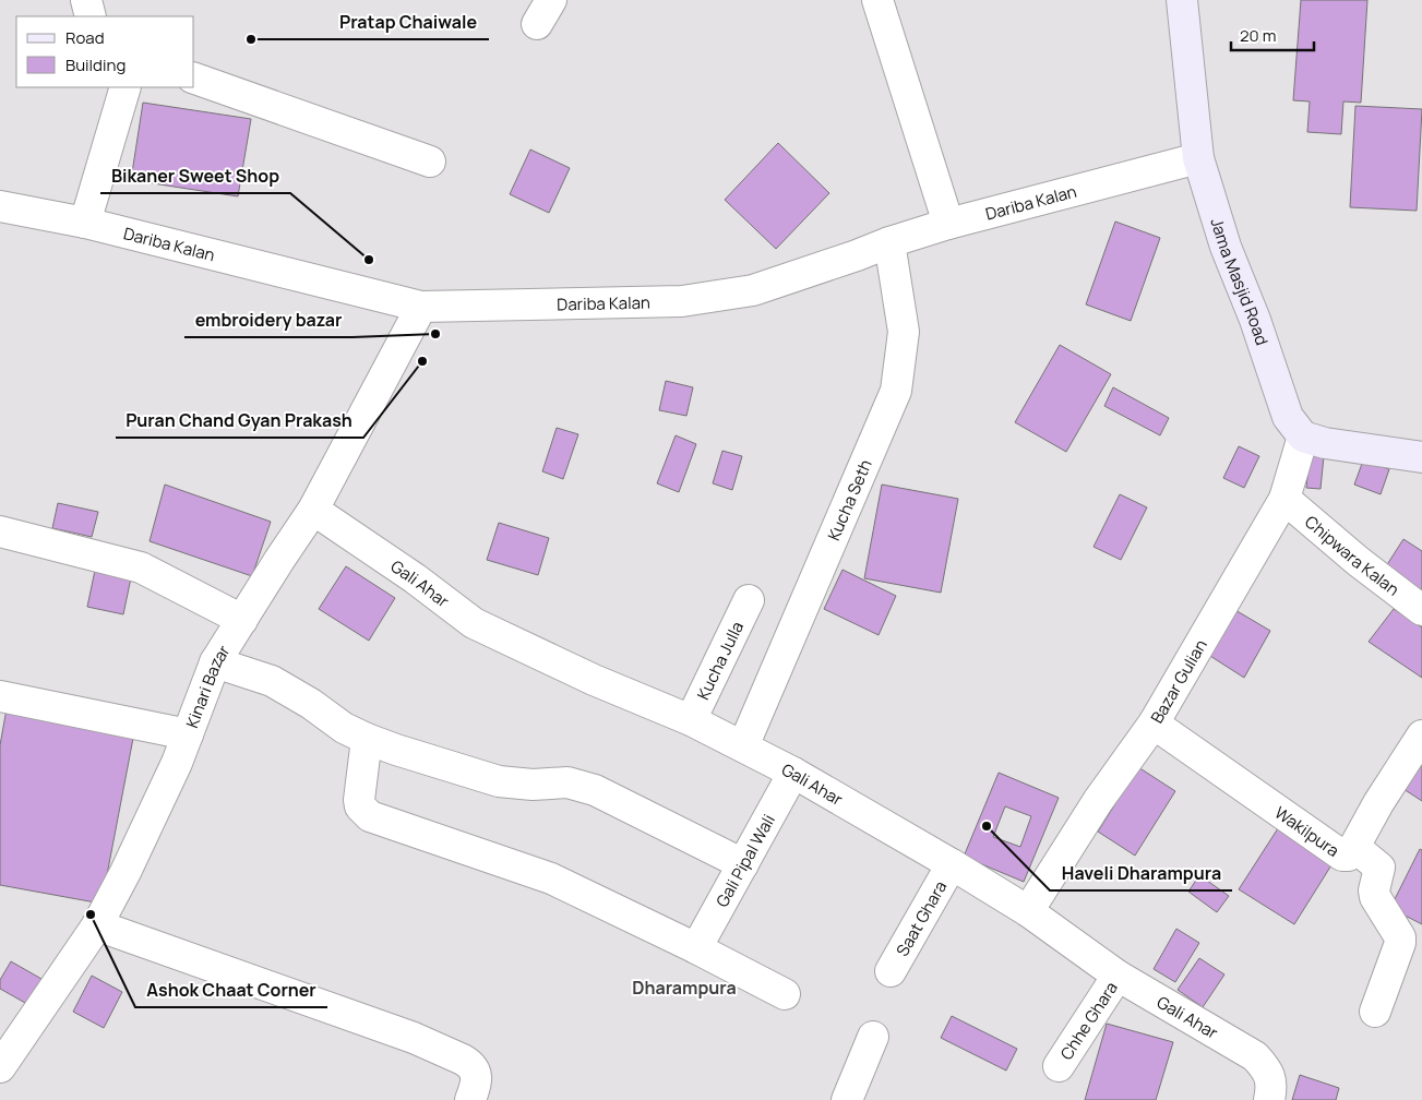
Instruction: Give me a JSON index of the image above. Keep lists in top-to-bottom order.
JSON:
{
  "streets": {
    "street": [
      "Dariba Kalan",
      "Jama Masjid Road",
      "Kucha Seth",
      "Chipwara Kalan",
      "Gali Ahar",
      "Kucha Julla",
      "Bazar Gulian",
      "Kinari Bazar",
      "Wakilpura",
      "Gali Pipal Wali",
      "Saat Ghara",
      "Chhe Ghara"
    ]
  },
  "crossings": [
    ["Dariba Kalan", "Jama Masjid Road"],
    ["Dariba Kalan", "Kucha Seth"],
    ["Dariba Kalan", "Kinari Bazar"],
    ["Jama Masjid Road", "Bazar Gulian"],
    ["Kucha Seth", "Gali Ahar"],
    ["Chipwara Kalan", "Bazar Gulian"],
    ["Gali Ahar", "Kucha Julla"],
    ["Gali Ahar", "Bazar Gulian"],
    ["Gali Ahar", "Kinari Bazar"],
    ["Gali Ahar", "Gali Pipal Wali"],
    ["Gali Ahar", "Saat Ghara"],
    ["Gali Ahar", "Chhe Ghara"],
    ["Bazar Gulian", "Wakilpura"]
  ],
  "districts": ["Dharampura"],
  "places": [
    "Pratap Chaiwale",
    "Bikaner Sweet Shop",
    "embroidery bazar",
    "Puran Chand Gyan Prakash",
    "Haveli Dharampura",
    "Ashok Chaat Corner"
  ],
  "legend": ["Road", "Building"],
  "scale_bar": "20 m"
}
